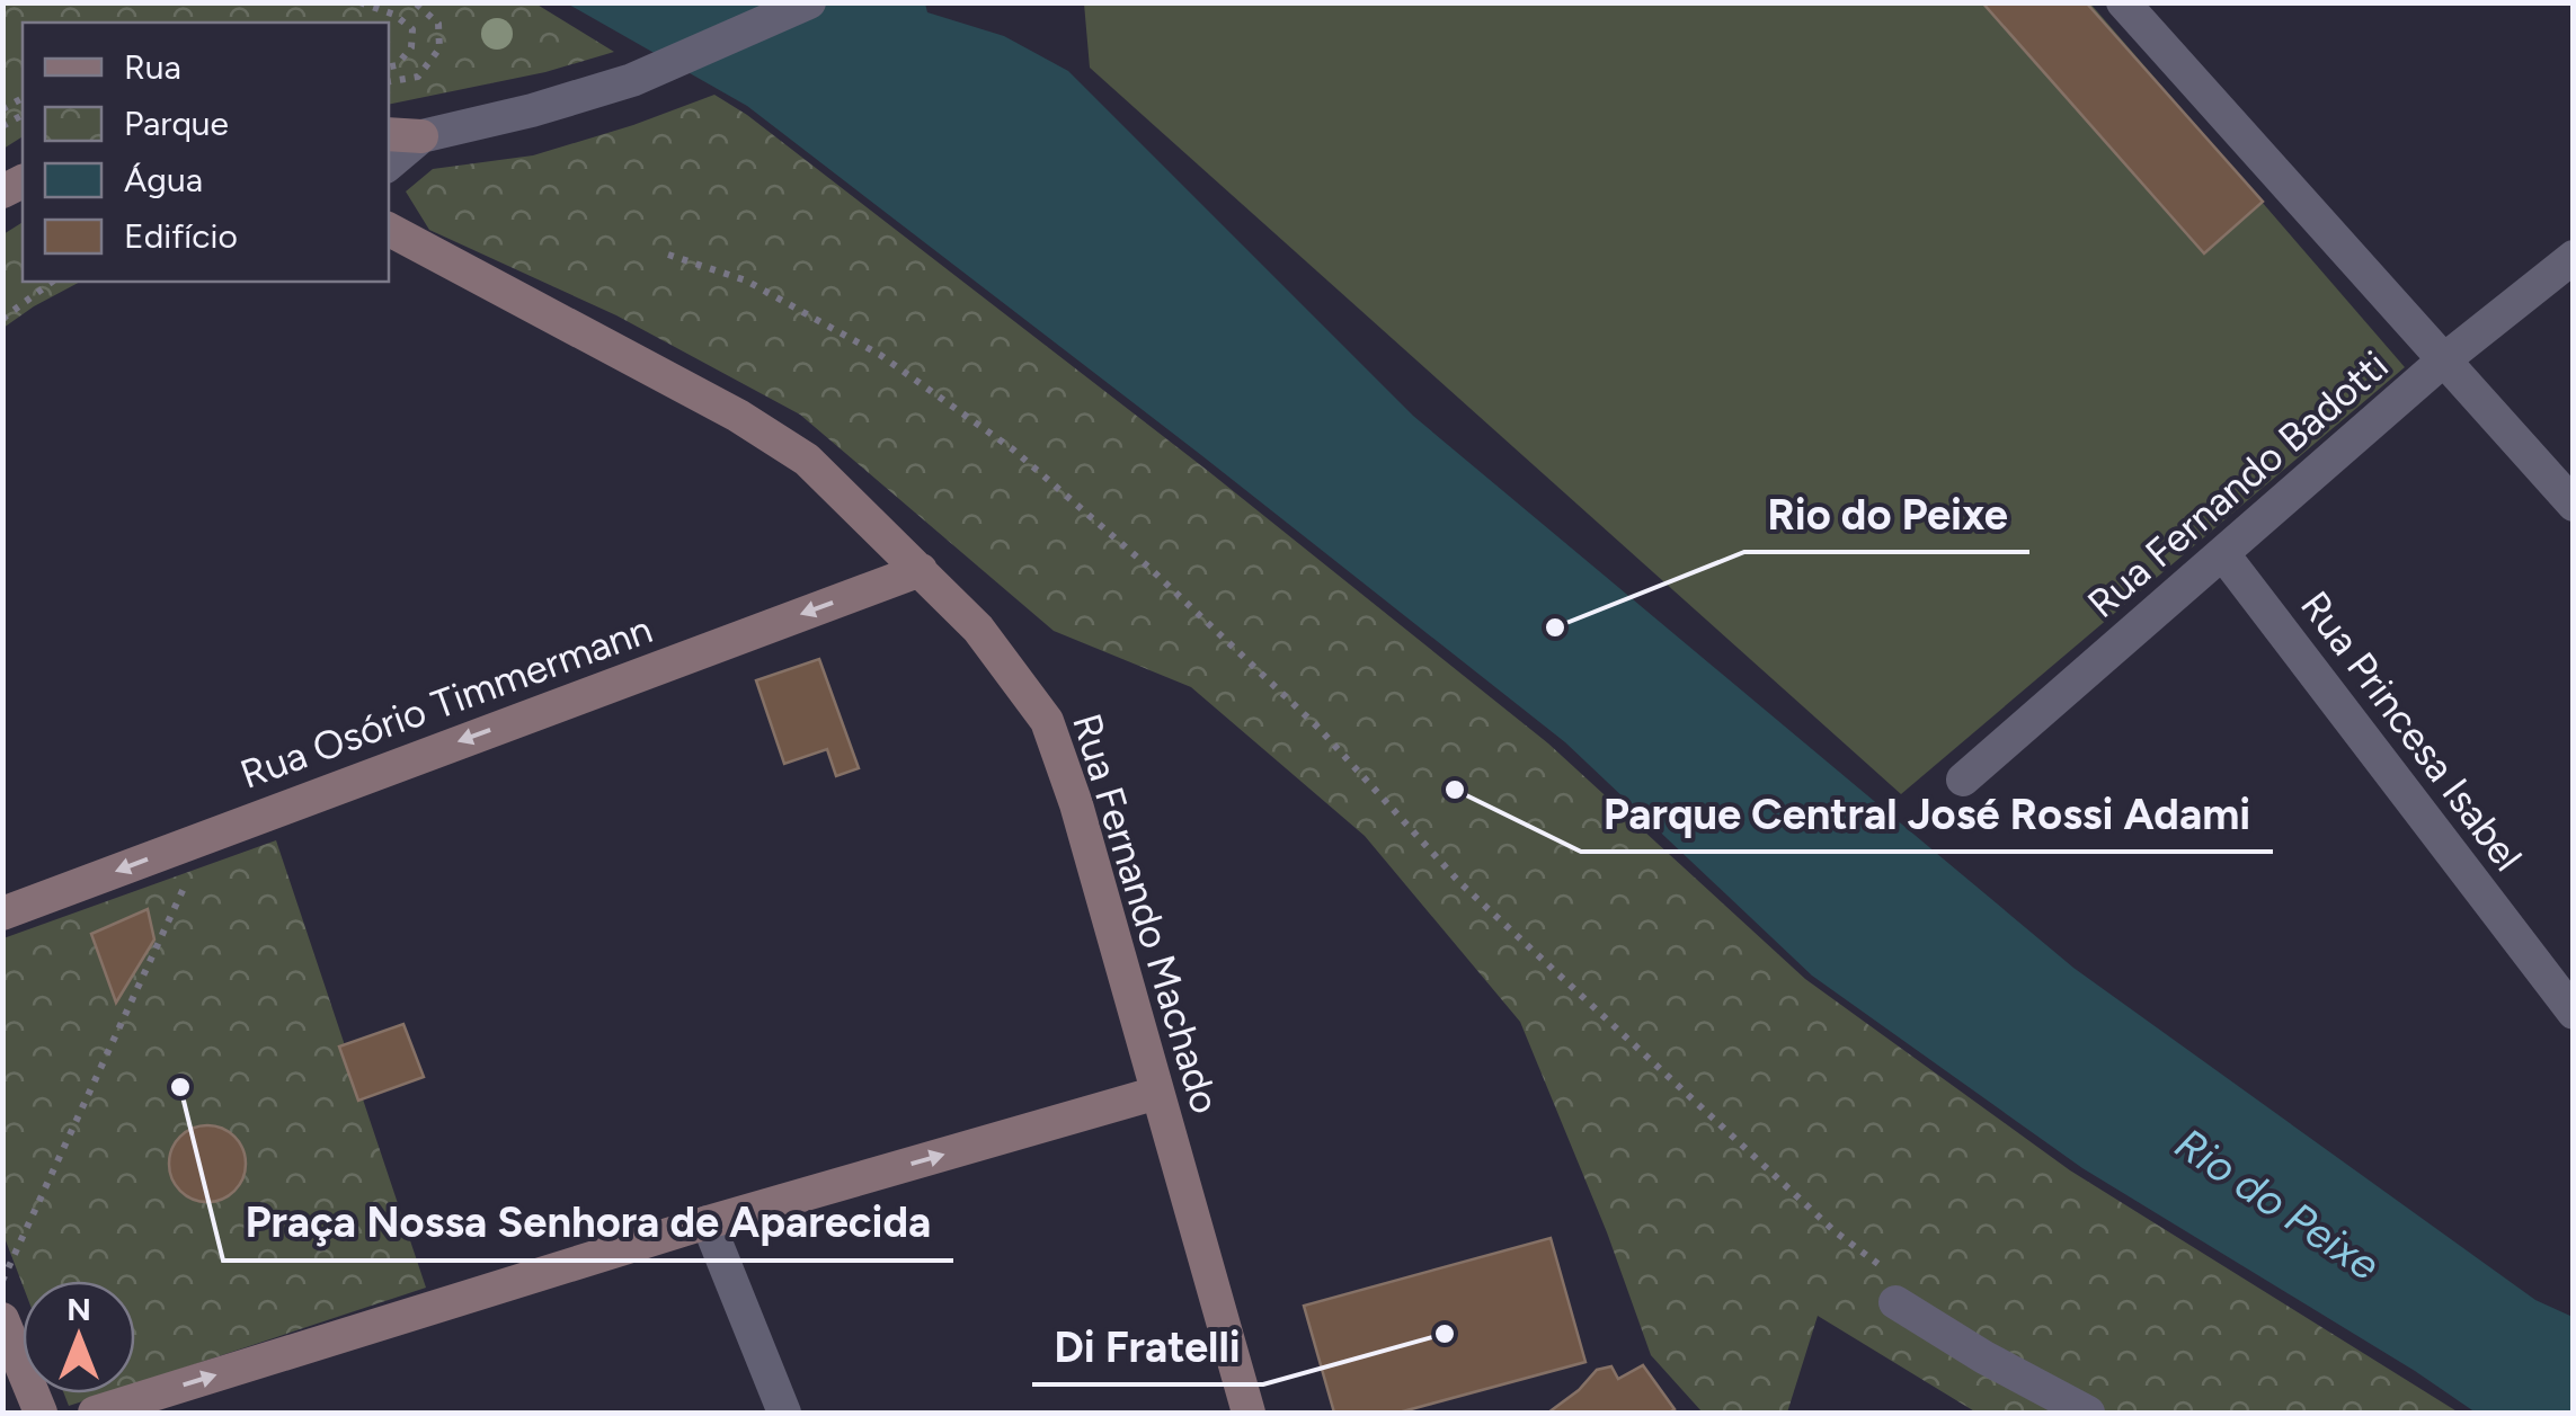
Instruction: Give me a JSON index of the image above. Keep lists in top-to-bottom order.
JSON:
{
  "streets": {
    "main road": ["Rua Osório Timmermann", "Rua Fernando Machado"],
    "street": ["Rua Fernando Badotti", "Rua Princesa Isabel"]
  },
  "crossings": [
    ["Rua Fernando Badotti", "Rua Princesa Isabel"],
    ["Rua Osório Timmermann", "Rua Fernando Machado"]
  ],
  "one_way": ["Rua Osório Timmermann"],
  "water": ["Rio do Peixe"],
  "places": [
    "Rio do Peixe",
    "Parque Central José Rossi Adami",
    "Praça Nossa Senhora de Aparecida",
    "Di Fratelli"
  ],
  "legend": [
    "Rua",
    "Parque",
    "Água",
    "Edifício"
  ],
  "north": "top"
}
